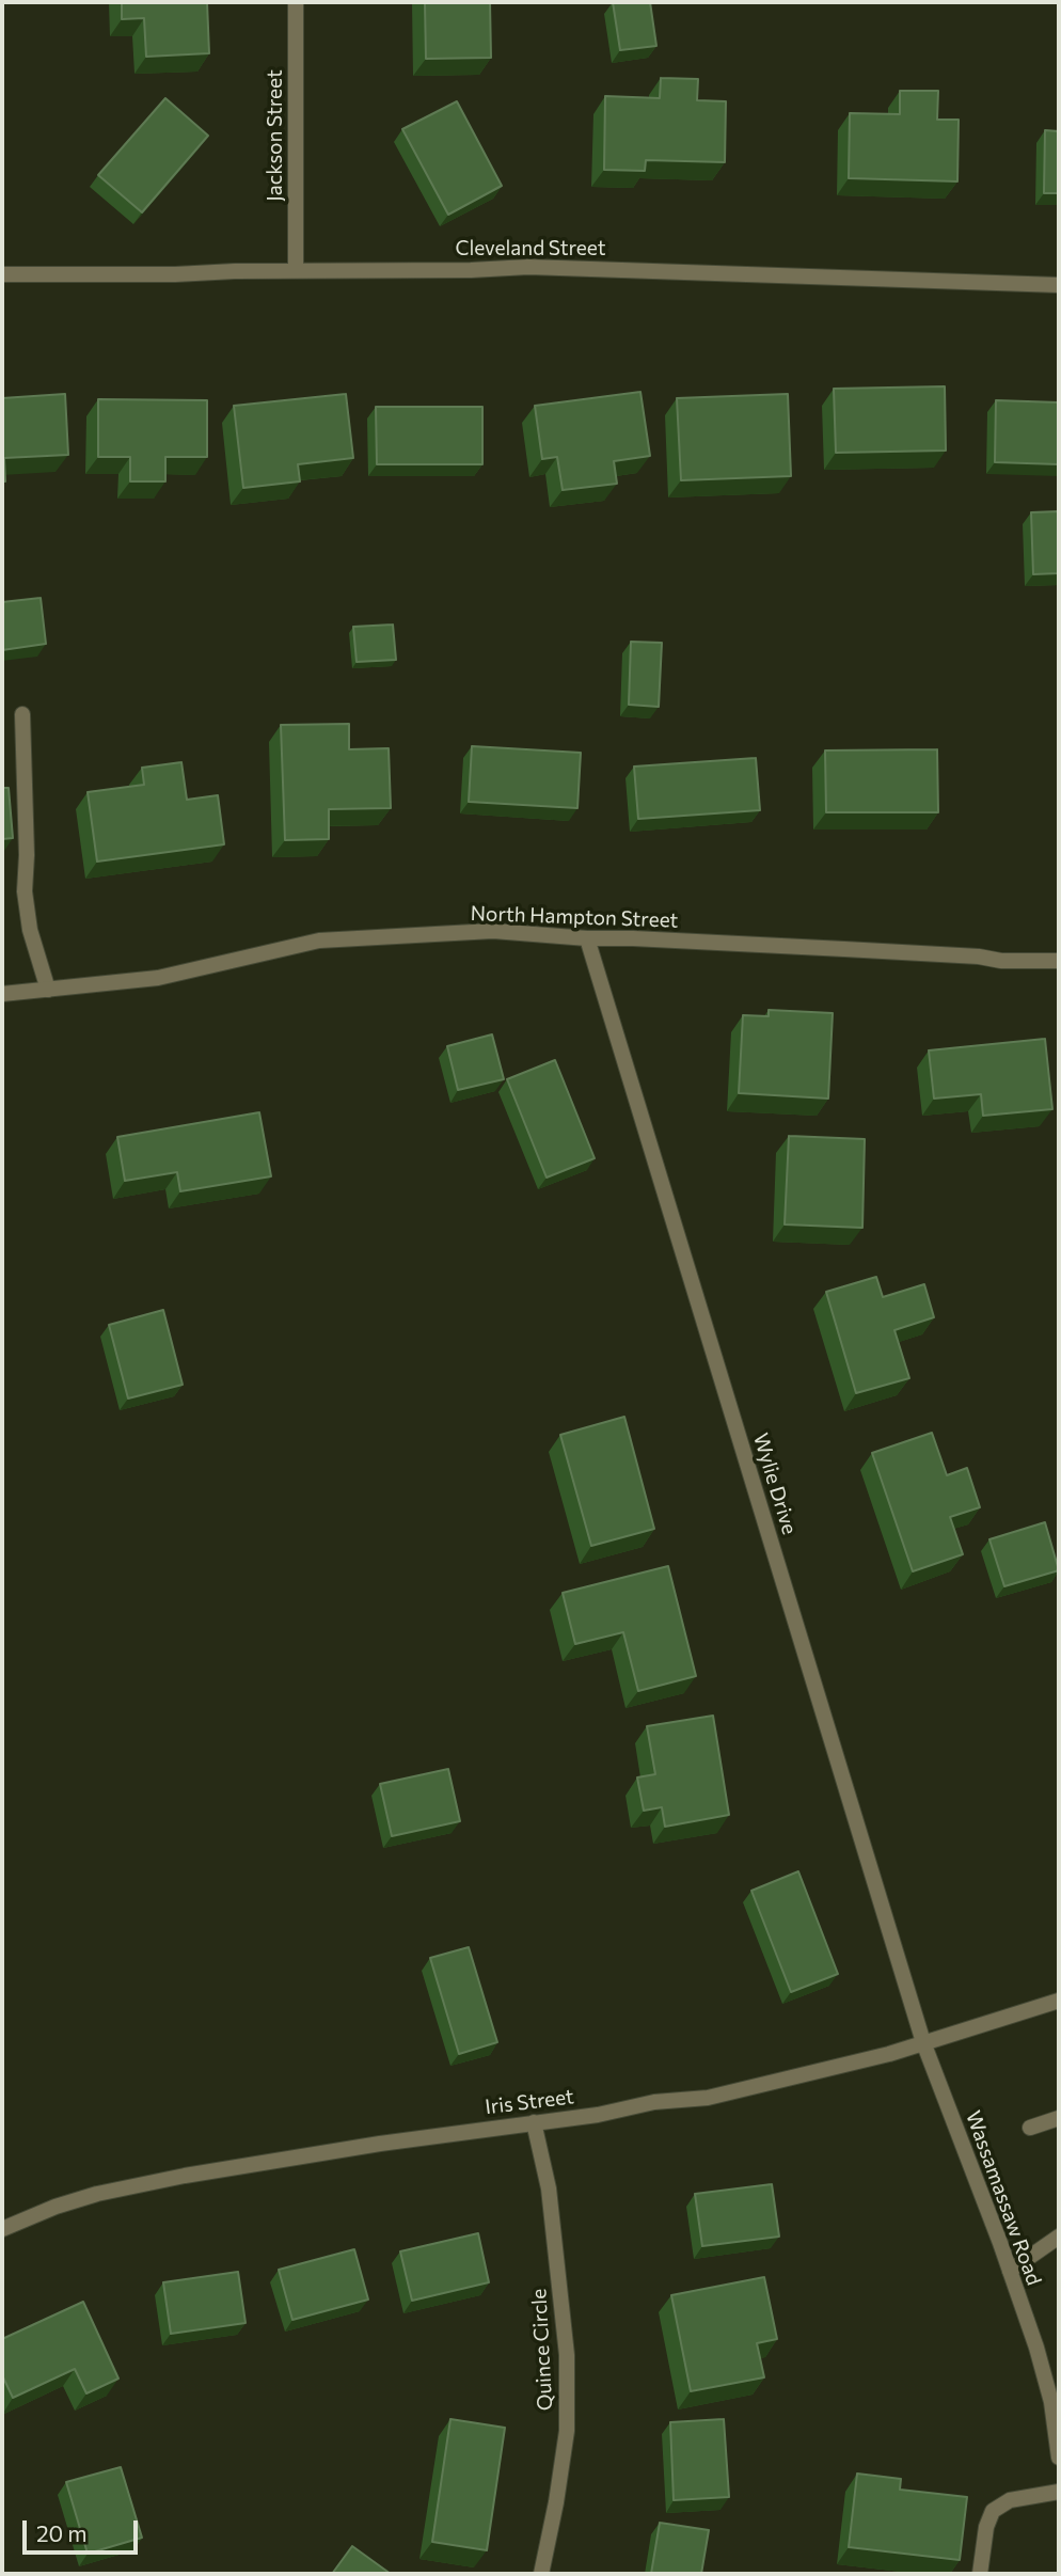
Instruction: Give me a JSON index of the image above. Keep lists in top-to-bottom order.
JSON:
{
  "streets": {
    "street": [
      "Jackson Street",
      "Cleveland Street",
      "North Hampton Street",
      "Wylie Drive",
      "Iris Street",
      "Wassamassaw Road",
      "Quince Circle"
    ]
  },
  "crossings": [
    ["Jackson Street", "Cleveland Street"],
    ["North Hampton Street", "Wylie Drive"],
    ["Wylie Drive", "Iris Street"],
    ["Wylie Drive", "Wassamassaw Road"],
    ["Iris Street", "Wassamassaw Road"],
    ["Iris Street", "Quince Circle"]
  ],
  "scale_bar": "20 m"
}
